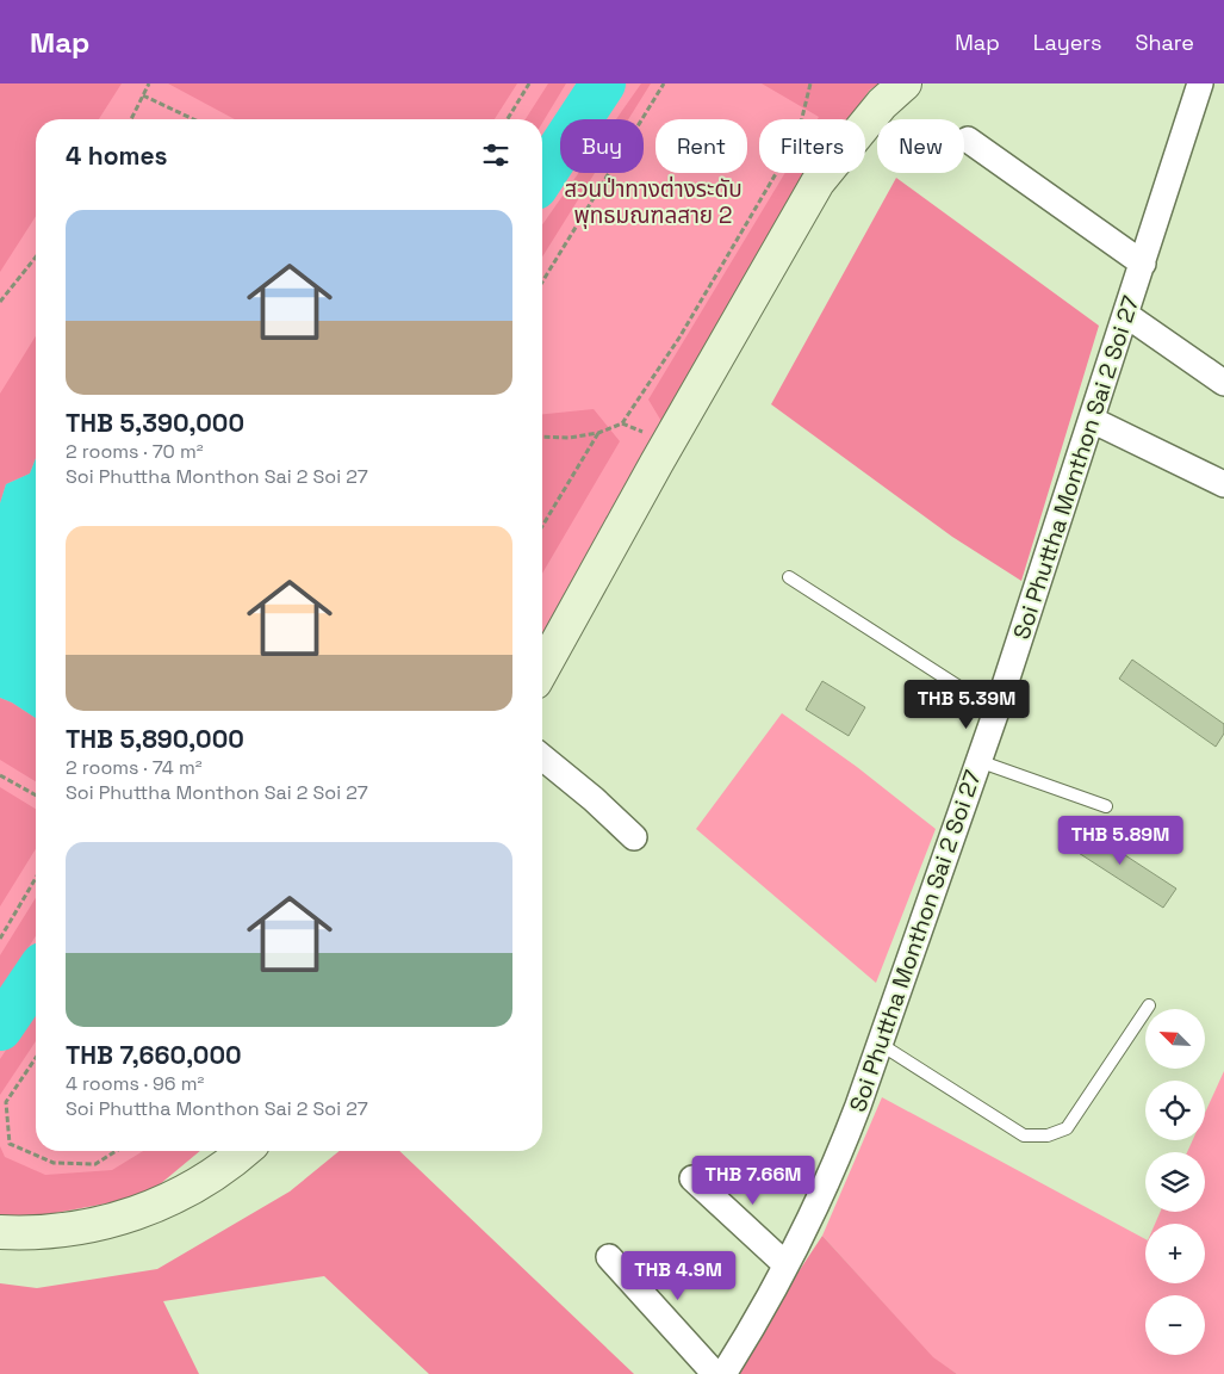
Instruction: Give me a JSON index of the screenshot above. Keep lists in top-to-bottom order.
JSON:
{
  "streets": {
    "street": ["Soi Phuttha Monthon Sai 2 Soi 27"]
  },
  "parks": ["สวนป่าทางต่างระดับ พุทธมณฑลสาย 2"],
  "north": "top left",
  "page": {
    "header": "Map",
    "nav": ["Map", "Layers", "Share"],
    "chip": [
      "Buy",
      "Rent",
      "Filters",
      "New"
    ],
    "heading": "4 homes",
    "list": [
      {
        "name": "THB 5,390,000",
        "note": "2 rooms · 70 m² · Soi Phuttha Monthon Sai 2 Soi 27"
      },
      {
        "name": "THB 5,890,000",
        "note": "2 rooms · 74 m² · Soi Phuttha Monthon Sai 2 Soi 27"
      },
      {
        "name": "THB 7,660,000",
        "note": "4 rooms · 96 m² · Soi Phuttha Monthon Sai 2 Soi 27"
      }
    ],
    "price": [
      "THB 5.39M",
      "THB 5.89M",
      "THB 7.66M",
      "THB 4.9M"
    ],
    "map_buttons": ["+", "−"]
  }
}
